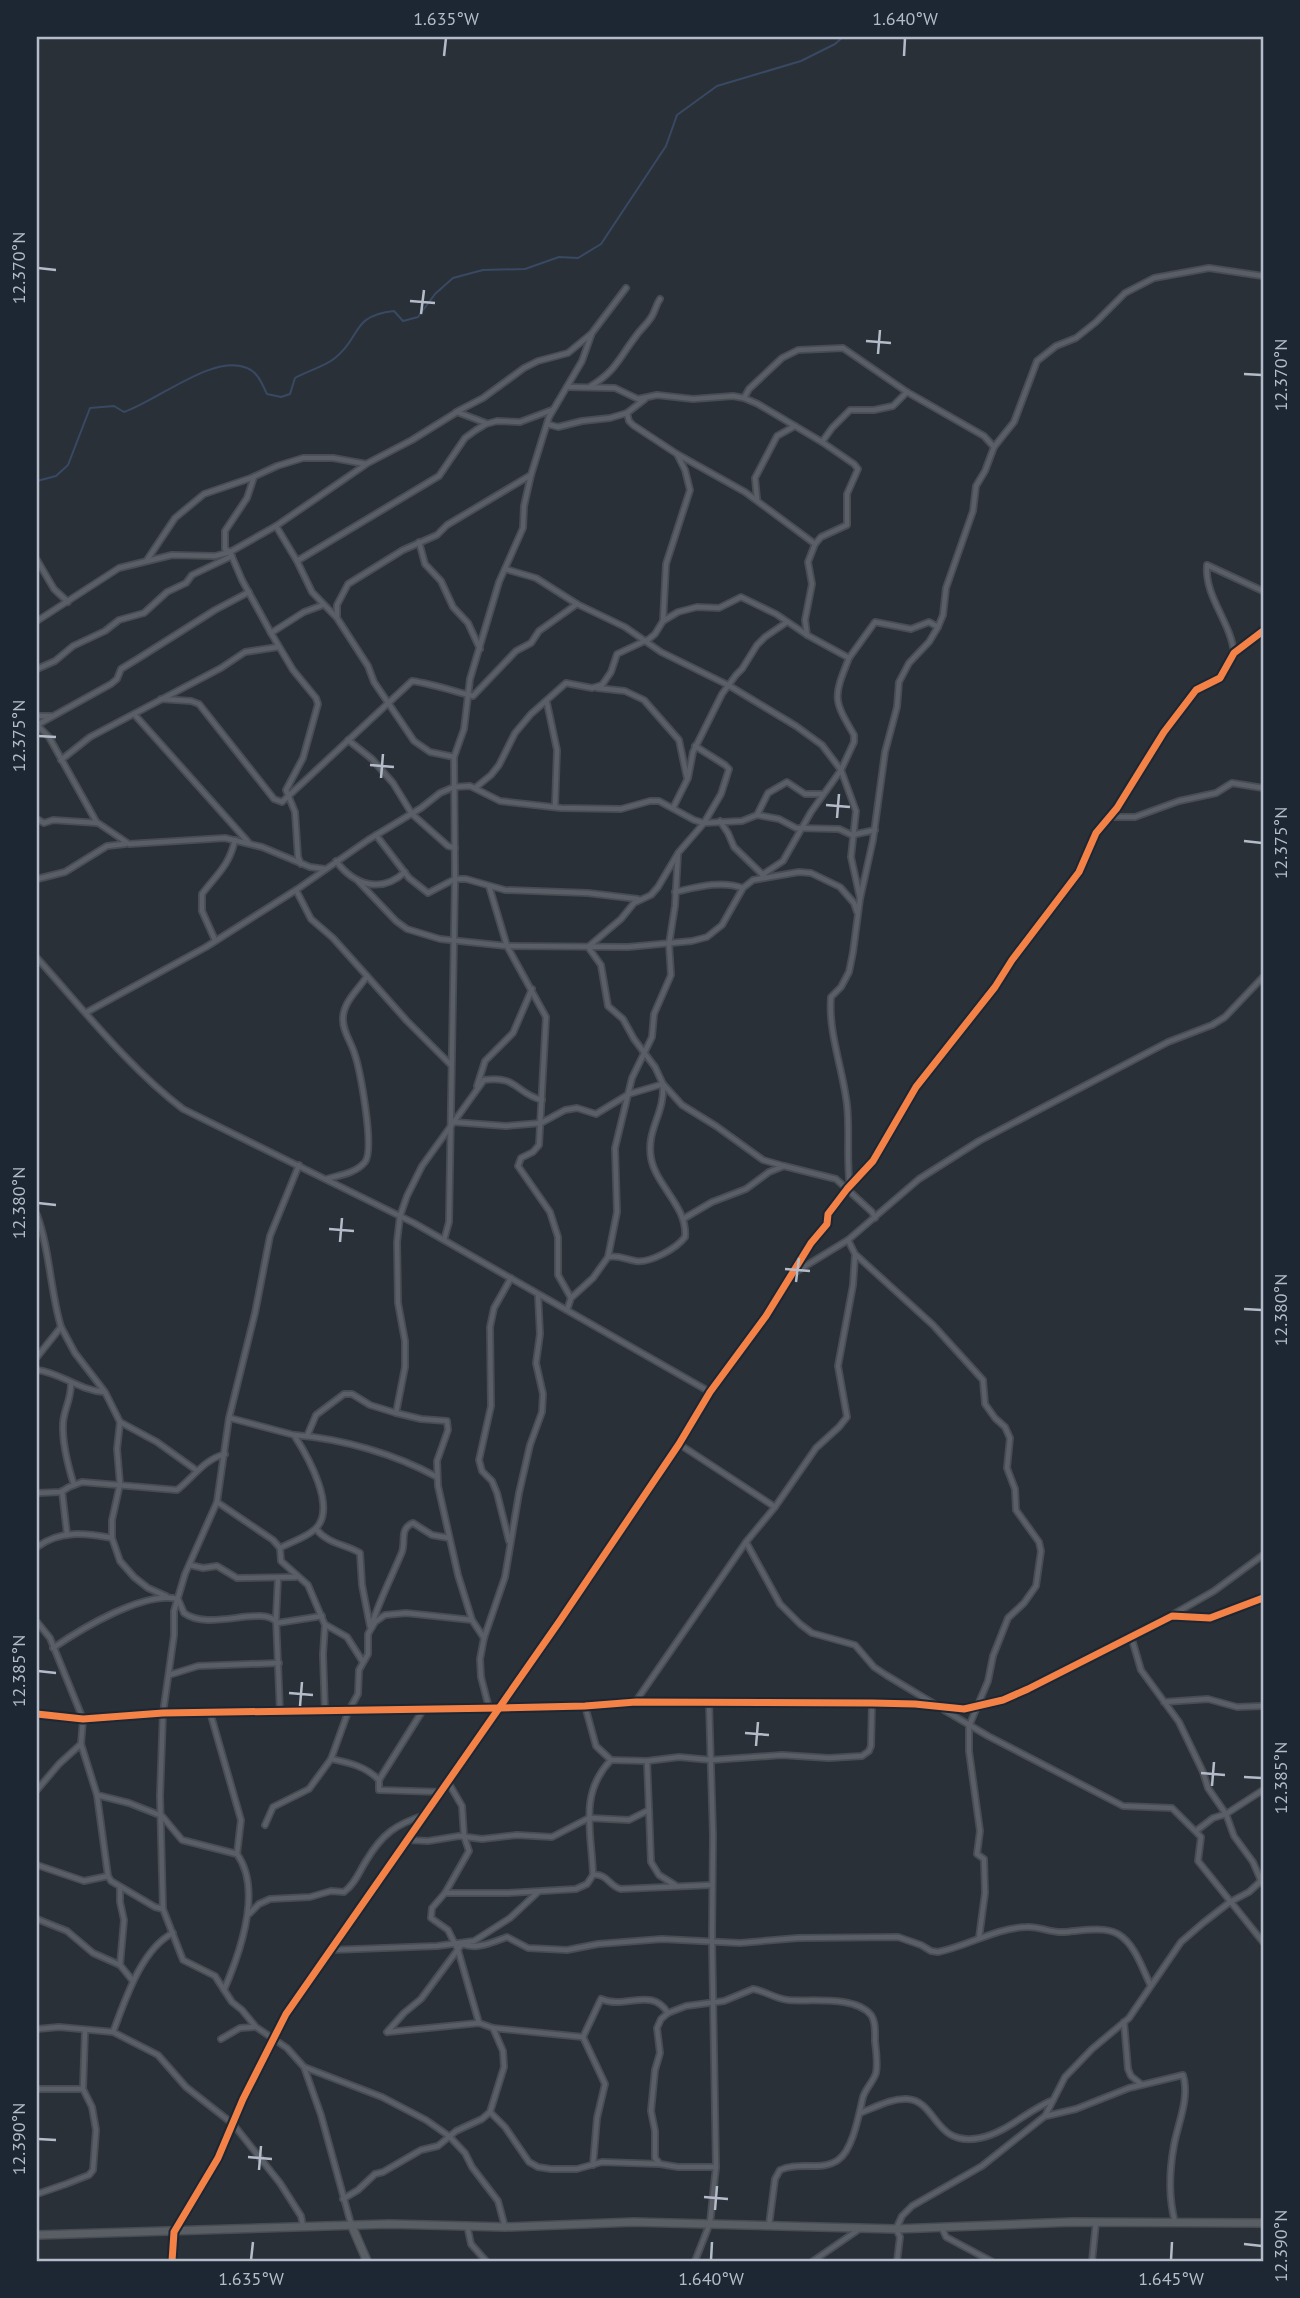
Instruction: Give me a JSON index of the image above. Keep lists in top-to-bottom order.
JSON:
{
  "coordinates": [
    "1.635°W",
    "1.640°W",
    "12.370°N",
    "12.375°N",
    "12.380°N",
    "12.385°N",
    "12.390°N",
    "1.645°W"
  ]
}
